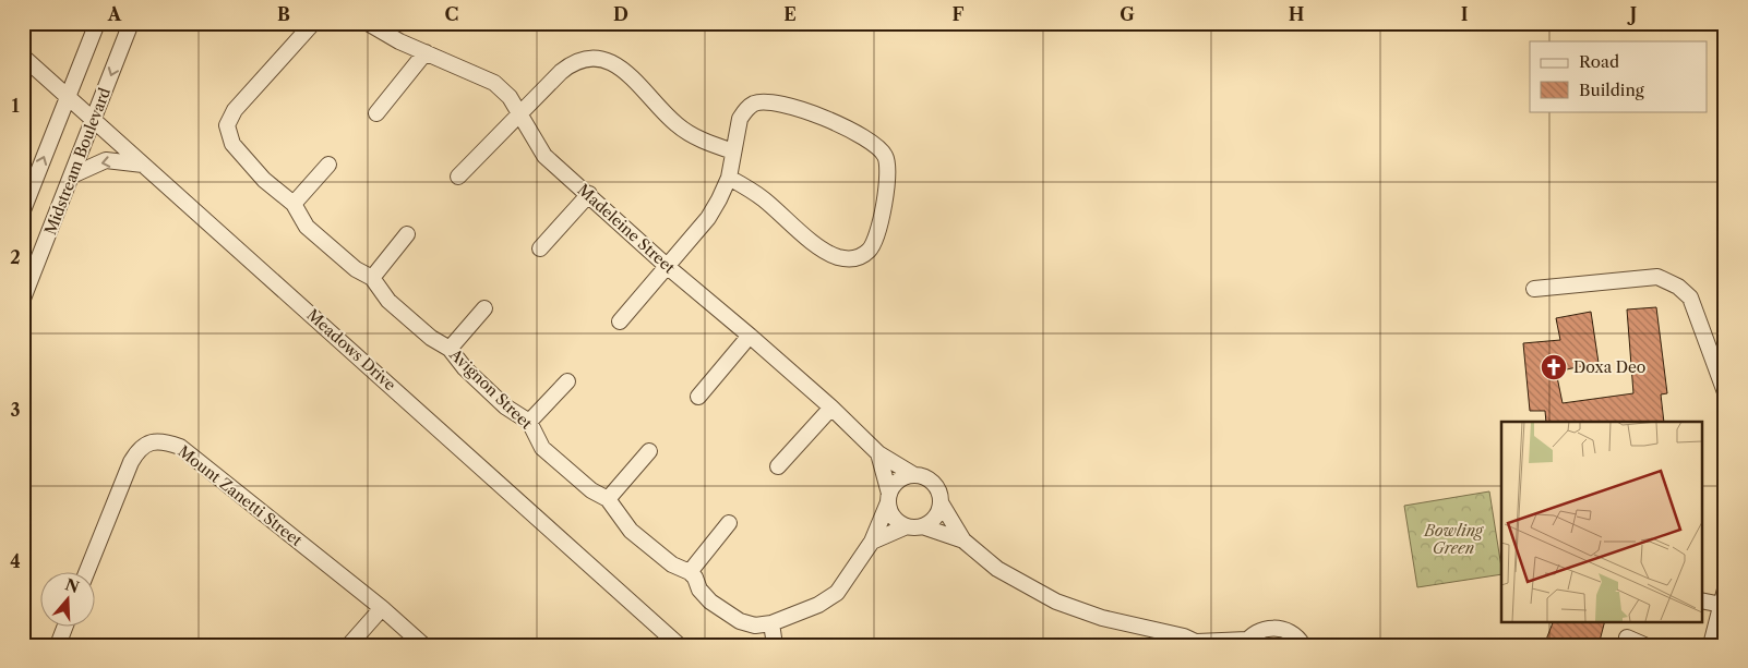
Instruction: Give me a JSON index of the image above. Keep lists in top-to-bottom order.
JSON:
{
  "streets": {
    "street": [
      "Midstream Boulevard",
      "Madeleine Street",
      "Meadows Drive",
      "Avignon Street",
      "Mount Zanetti Street"
    ]
  },
  "crossings": [
    ["Midstream Boulevard", "Meadows Drive"],
    ["Madeleine Street", "Avignon Street"]
  ],
  "parks": ["Bowling Green"],
  "places": {
    "church": ["Doxa Deo"]
  },
  "legend": ["Road", "Building"],
  "north": "top",
  "grid": {
    "columns": [
      "A",
      "B",
      "C",
      "D",
      "E",
      "F",
      "G",
      "H",
      "I",
      "J"
    ],
    "rows": [
      "1",
      "2",
      "3",
      "4"
    ]
  }
}
